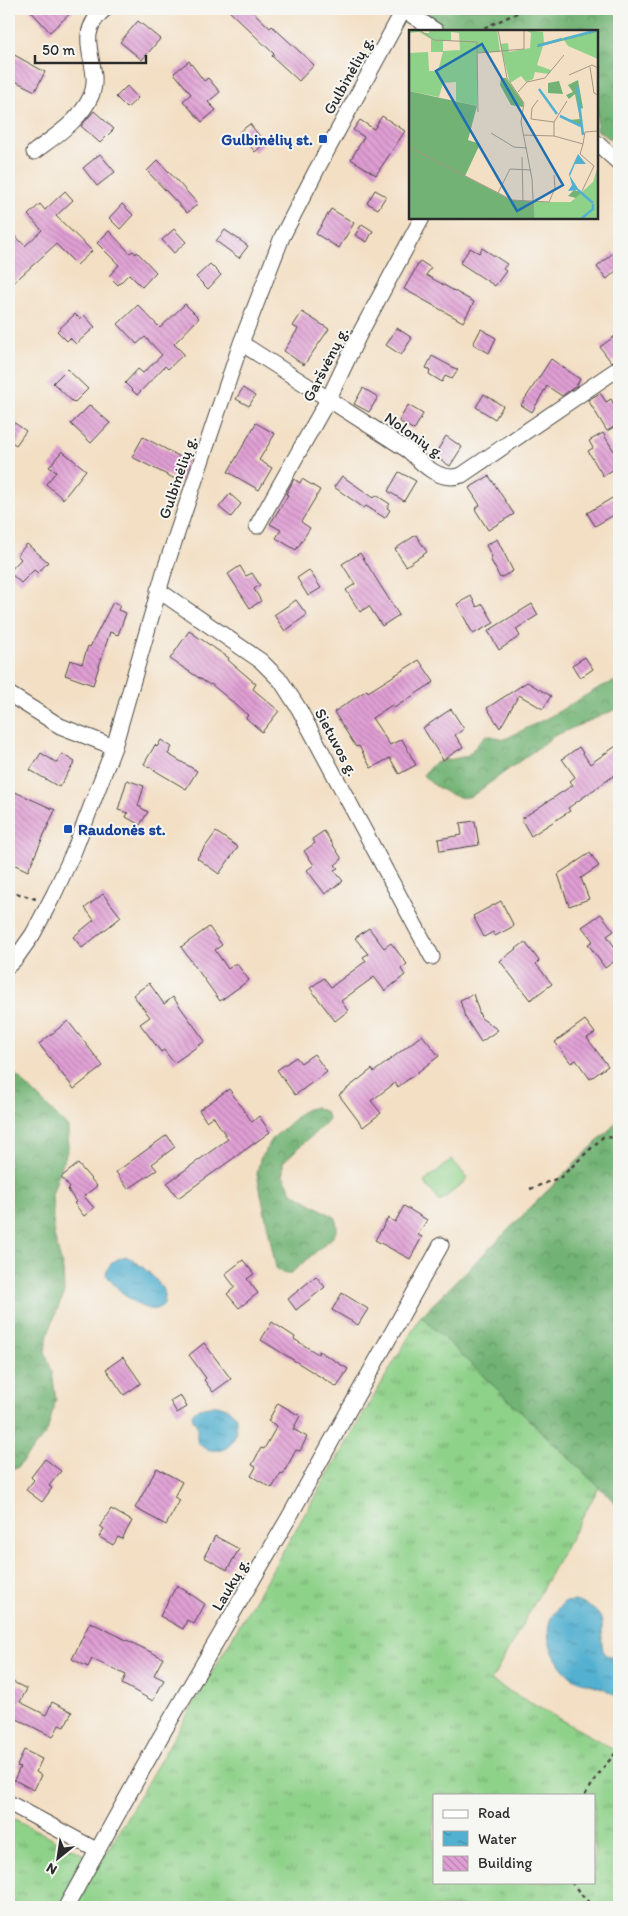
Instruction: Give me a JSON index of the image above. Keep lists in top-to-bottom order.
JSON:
{
  "streets": {
    "street": [
      "Gulbinėlių g.",
      "Garšvėnų g.",
      "Nolonių g.",
      "Sietuvos g.",
      "Laukų g."
    ]
  },
  "crossings": [
    ["Gulbinėlių g.", "Nolonių g."],
    ["Gulbinėlių g.", "Sietuvos g."],
    ["Garšvėnų g.", "Nolonių g."]
  ],
  "places": {
    "transit": ["Gulbinėlių st.", "Raudonės st."]
  },
  "legend": ["Road", "Water", "Building"],
  "scale_bar": "50 m",
  "north": "bottom left"
}
